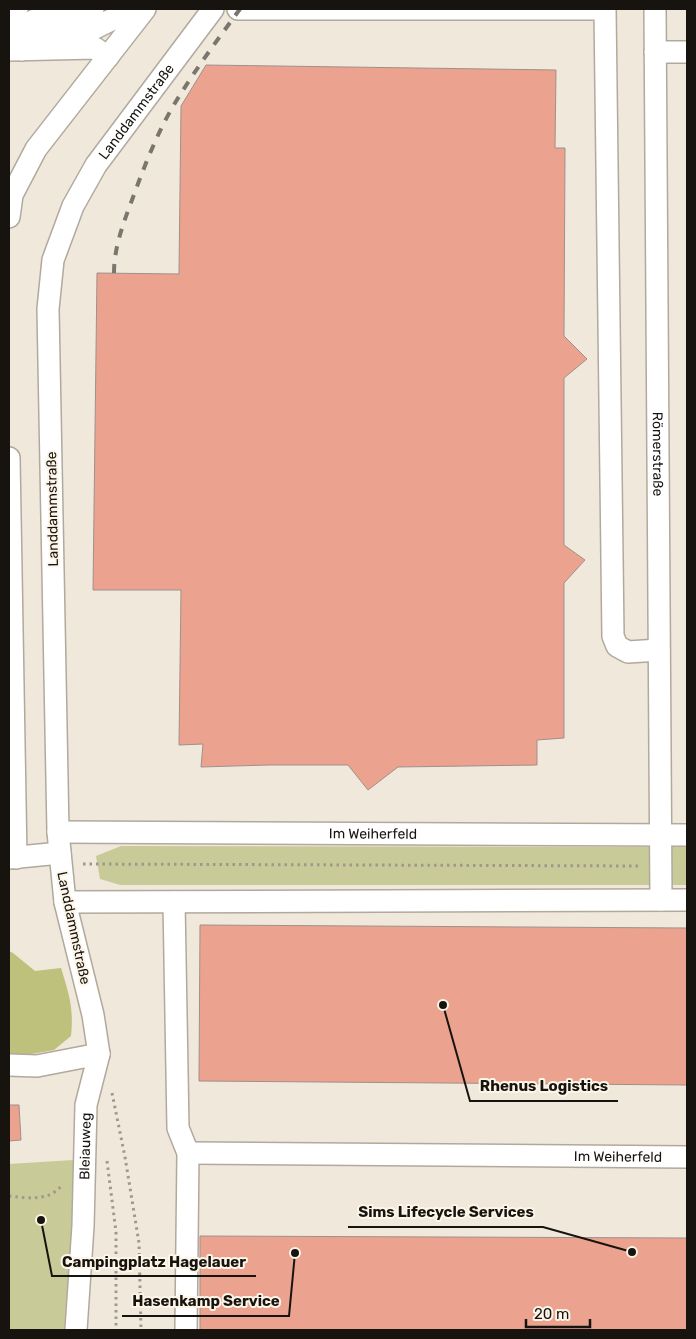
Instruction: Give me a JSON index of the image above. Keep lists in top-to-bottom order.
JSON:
{
  "streets": {
    "street": [
      "Landdammstraße",
      "Römerstraße",
      "Im Weiherfeld",
      "Bleiauweg"
    ]
  },
  "crossings": [
    ["Landdammstraße", "Im Weiherfeld"],
    ["Landdammstraße", "Bleiauweg"],
    ["Römerstraße", "Im Weiherfeld"]
  ],
  "places": [
    "Rhenus Logistics",
    "Campingplatz Hagelauer",
    "Sims Lifecycle Services",
    "Hasenkamp Service"
  ],
  "scale_bar": "20 m"
}
